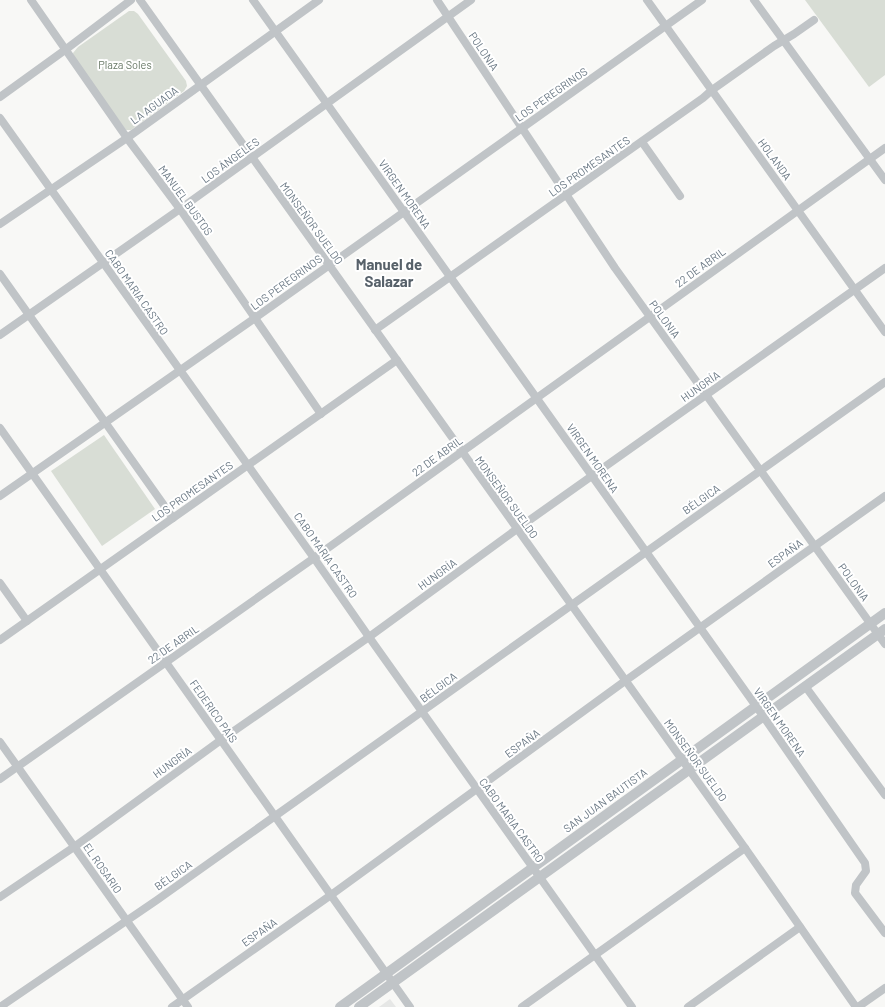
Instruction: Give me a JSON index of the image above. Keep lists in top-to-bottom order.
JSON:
{
  "streets": {
    "street": [
      "POLONIA",
      "LOS PEREGRINOS",
      "LA AGUADA",
      "HOLANDA",
      "LOS ÁNGELES",
      "LOS PROMESANTES",
      "VIRGEN MORENA",
      "MANUEL BUSTOS",
      "MONSEÑOR SUELDO",
      "22 DE ABRIL",
      "CABO MARIA CASTRO",
      "HUNGRÍA",
      "BÉLGICA",
      "ESPAÑA",
      "FEDERICO PAIS",
      "SAN JUAN BAUTISTA",
      "EL ROSARIO"
    ]
  },
  "crossings": [
    ["POLONIA", "LOS PEREGRINOS"],
    ["POLONIA", "LOS ÁNGELES"],
    ["POLONIA", "LOS PROMESANTES"],
    ["POLONIA", "22 DE ABRIL"],
    ["POLONIA", "HUNGRÍA"],
    ["POLONIA", "BÉLGICA"],
    ["POLONIA", "ESPAÑA"],
    ["POLONIA", "SAN JUAN BAUTISTA"],
    ["LOS PEREGRINOS", "HOLANDA"],
    ["LOS PEREGRINOS", "VIRGEN MORENA"],
    ["LOS PEREGRINOS", "MANUEL BUSTOS"],
    ["LOS PEREGRINOS", "MONSEÑOR SUELDO"],
    ["LOS PEREGRINOS", "CABO MARIA CASTRO"],
    ["LOS PEREGRINOS", "FEDERICO PAIS"],
    ["LA AGUADA", "VIRGEN MORENA"],
    ["LA AGUADA", "MANUEL BUSTOS"],
    ["LA AGUADA", "MONSEÑOR SUELDO"],
    ["LA AGUADA", "CABO MARIA CASTRO"],
    ["HOLANDA", "LOS PROMESANTES"],
    ["HOLANDA", "22 DE ABRIL"],
    ["HOLANDA", "HUNGRÍA"],
    ["LOS ÁNGELES", "VIRGEN MORENA"],
    ["LOS ÁNGELES", "MANUEL BUSTOS"],
    ["LOS ÁNGELES", "MONSEÑOR SUELDO"],
    ["LOS ÁNGELES", "CABO MARIA CASTRO"],
    ["LOS PROMESANTES", "VIRGEN MORENA"],
    ["LOS PROMESANTES", "MANUEL BUSTOS"],
    ["LOS PROMESANTES", "MONSEÑOR SUELDO"],
    ["LOS PROMESANTES", "CABO MARIA CASTRO"],
    ["LOS PROMESANTES", "FEDERICO PAIS"],
    ["VIRGEN MORENA", "22 DE ABRIL"],
    ["VIRGEN MORENA", "HUNGRÍA"],
    ["VIRGEN MORENA", "BÉLGICA"],
    ["VIRGEN MORENA", "ESPAÑA"],
    ["VIRGEN MORENA", "SAN JUAN BAUTISTA"],
    ["MONSEÑOR SUELDO", "22 DE ABRIL"],
    ["MONSEÑOR SUELDO", "HUNGRÍA"],
    ["MONSEÑOR SUELDO", "BÉLGICA"],
    ["MONSEÑOR SUELDO", "ESPAÑA"],
    ["MONSEÑOR SUELDO", "SAN JUAN BAUTISTA"],
    ["22 DE ABRIL", "CABO MARIA CASTRO"],
    ["22 DE ABRIL", "FEDERICO PAIS"],
    ["22 DE ABRIL", "EL ROSARIO"],
    ["CABO MARIA CASTRO", "HUNGRÍA"],
    ["CABO MARIA CASTRO", "BÉLGICA"],
    ["CABO MARIA CASTRO", "ESPAÑA"],
    ["CABO MARIA CASTRO", "SAN JUAN BAUTISTA"],
    ["HUNGRÍA", "FEDERICO PAIS"],
    ["HUNGRÍA", "EL ROSARIO"],
    ["BÉLGICA", "FEDERICO PAIS"],
    ["BÉLGICA", "EL ROSARIO"],
    ["ESPAÑA", "FEDERICO PAIS"],
    ["ESPAÑA", "EL ROSARIO"],
    ["FEDERICO PAIS", "SAN JUAN BAUTISTA"]
  ],
  "districts": ["Manuel de Salazar"],
  "parks": ["Plaza Soles"]
}
